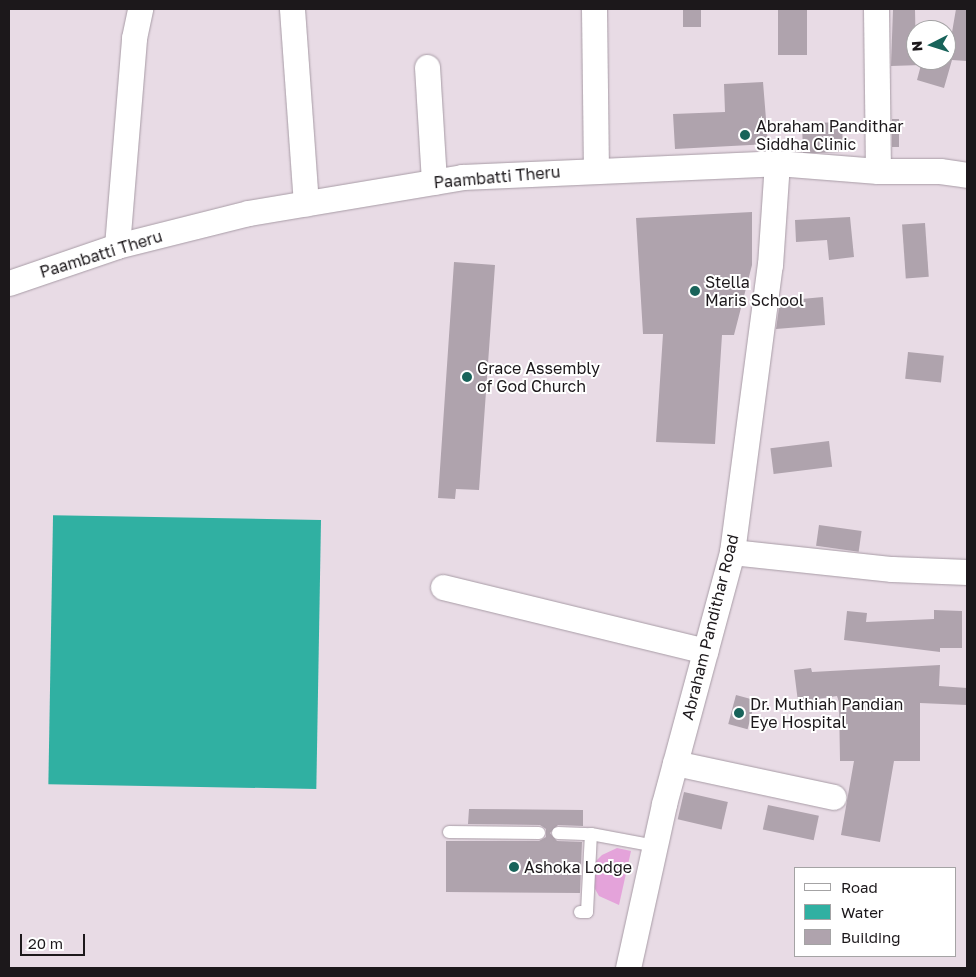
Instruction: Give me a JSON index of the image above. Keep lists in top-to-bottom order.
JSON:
{
  "streets": {
    "street": ["Paambatti Theru", "Abraham Pandithar Road"]
  },
  "crossings": [
    ["Paambatti Theru", "Abraham Pandithar Road"]
  ],
  "places": [
    "Abraham Pandithar Siddha Clinic",
    "Stella Maris School",
    "Grace Assembly of God Church",
    "Dr. Muthiah Pandian Eye Hospital",
    "Ashoka Lodge"
  ],
  "legend": ["Road", "Water", "Building"],
  "scale_bar": "20 m",
  "north": "left"
}
